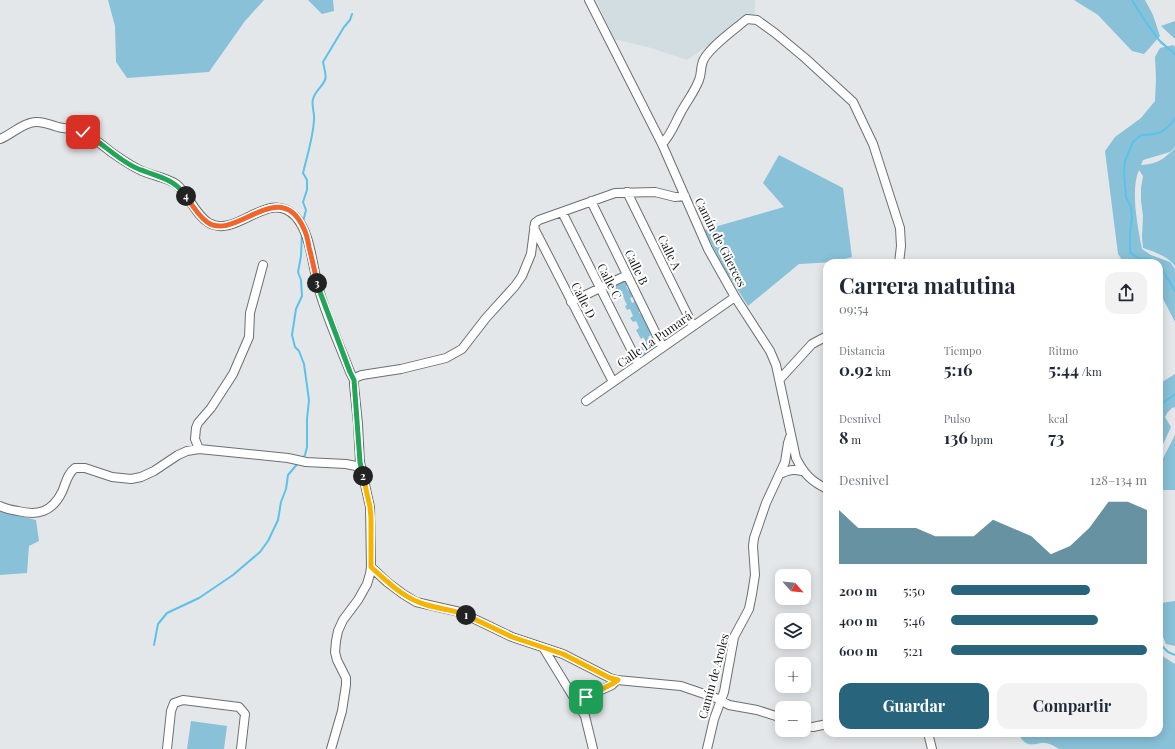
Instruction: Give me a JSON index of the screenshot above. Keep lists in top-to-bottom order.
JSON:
{
  "streets": {
    "street": [
      "Camín de Güerces",
      "Calle A",
      "Calle B",
      "Calle C",
      "Calle D",
      "Calle La Pumará",
      "Camín de Aroles"
    ]
  },
  "crossings": [
    ["Camín de Güerces", "Calle La Pumará"],
    ["Camín de Güerces", "Camín de Aroles"],
    ["Calle D", "Calle La Pumará"]
  ],
  "north": "bottom right",
  "page": {
    "pins": [
      "4",
      "3",
      "2",
      "1"
    ],
    "heading": ["Carrera matutina", "09:54"],
    "stats": [
      ["Distancia", "0.92 km"],
      ["Tiempo", "5:16"],
      ["Ritmo", "5:44 /km"],
      ["Desnivel", "8 m"],
      ["Pulso", "136 bpm"],
      ["kcal", "73"]
    ],
    "chart": ["Desnivel", "128–134 m"],
    "map_buttons": ["+", "−"],
    "list": [
      {
        "name": "200 m",
        "note": "5:50"
      },
      {
        "name": "400 m",
        "note": "5:46"
      },
      {
        "name": "600 m",
        "note": "5:21"
      }
    ],
    "buttons": ["Guardar", "Compartir"]
  }
}
